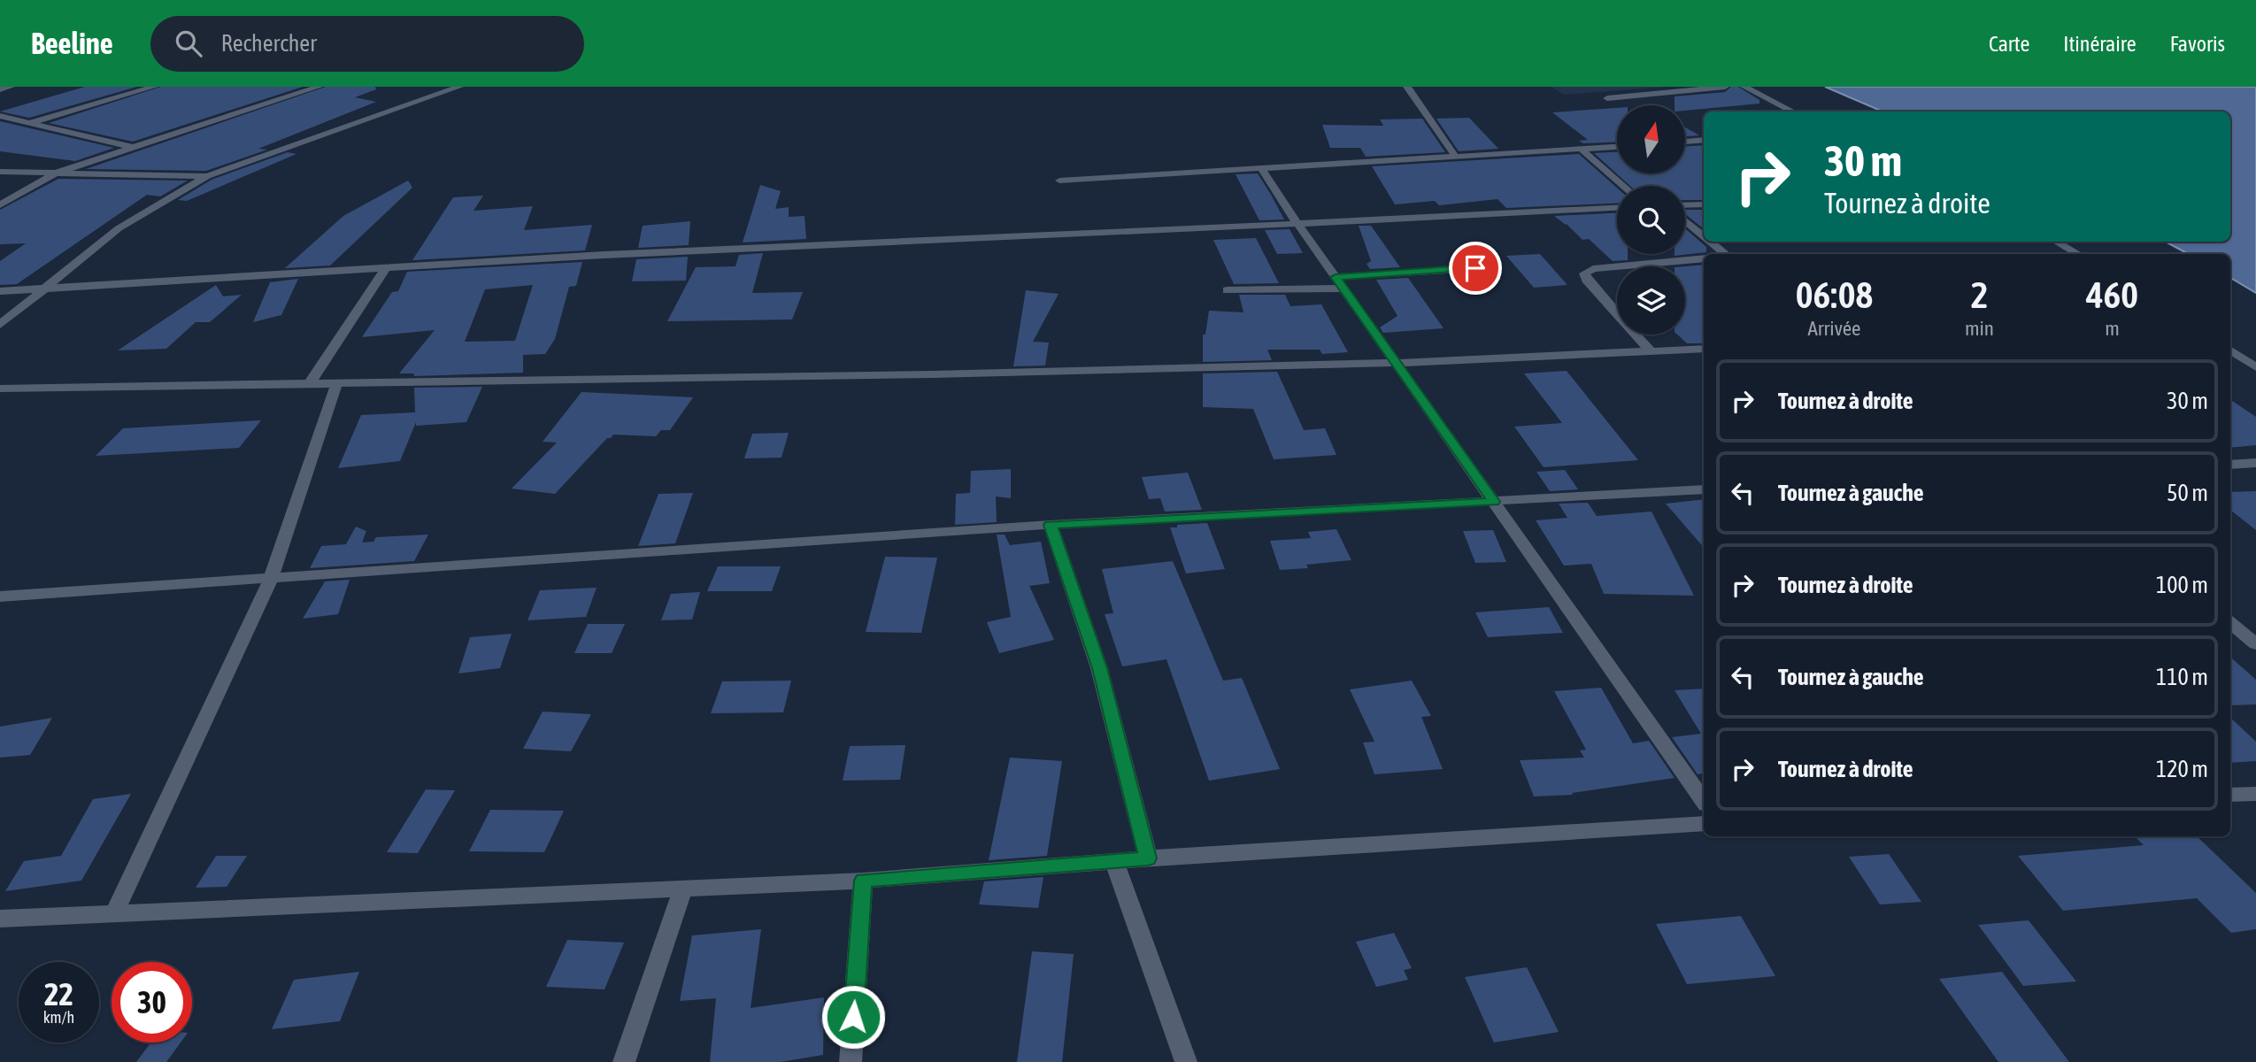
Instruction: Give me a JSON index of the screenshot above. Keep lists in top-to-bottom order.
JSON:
{
  "north": "top",
  "page": {
    "header": "Beeline",
    "search": "Rechercher",
    "nav": ["Carte", "Itinéraire", "Favoris"],
    "turn": ["30 m", "Tournez à droite"],
    "eta": [
      "06:08",
      "Arrivée",
      "2",
      "min",
      "460",
      "m"
    ],
    "list": [
      {
        "name": "Tournez à droite",
        "value": "30 m"
      },
      {
        "name": "Tournez à gauche",
        "value": "50 m"
      },
      {
        "name": "Tournez à droite",
        "value": "100 m"
      },
      {
        "name": "Tournez à gauche",
        "value": "110 m"
      },
      {
        "name": "Tournez à droite",
        "value": "120 m"
      }
    ],
    "speed": "22 km/h",
    "limit": "30"
  }
}
